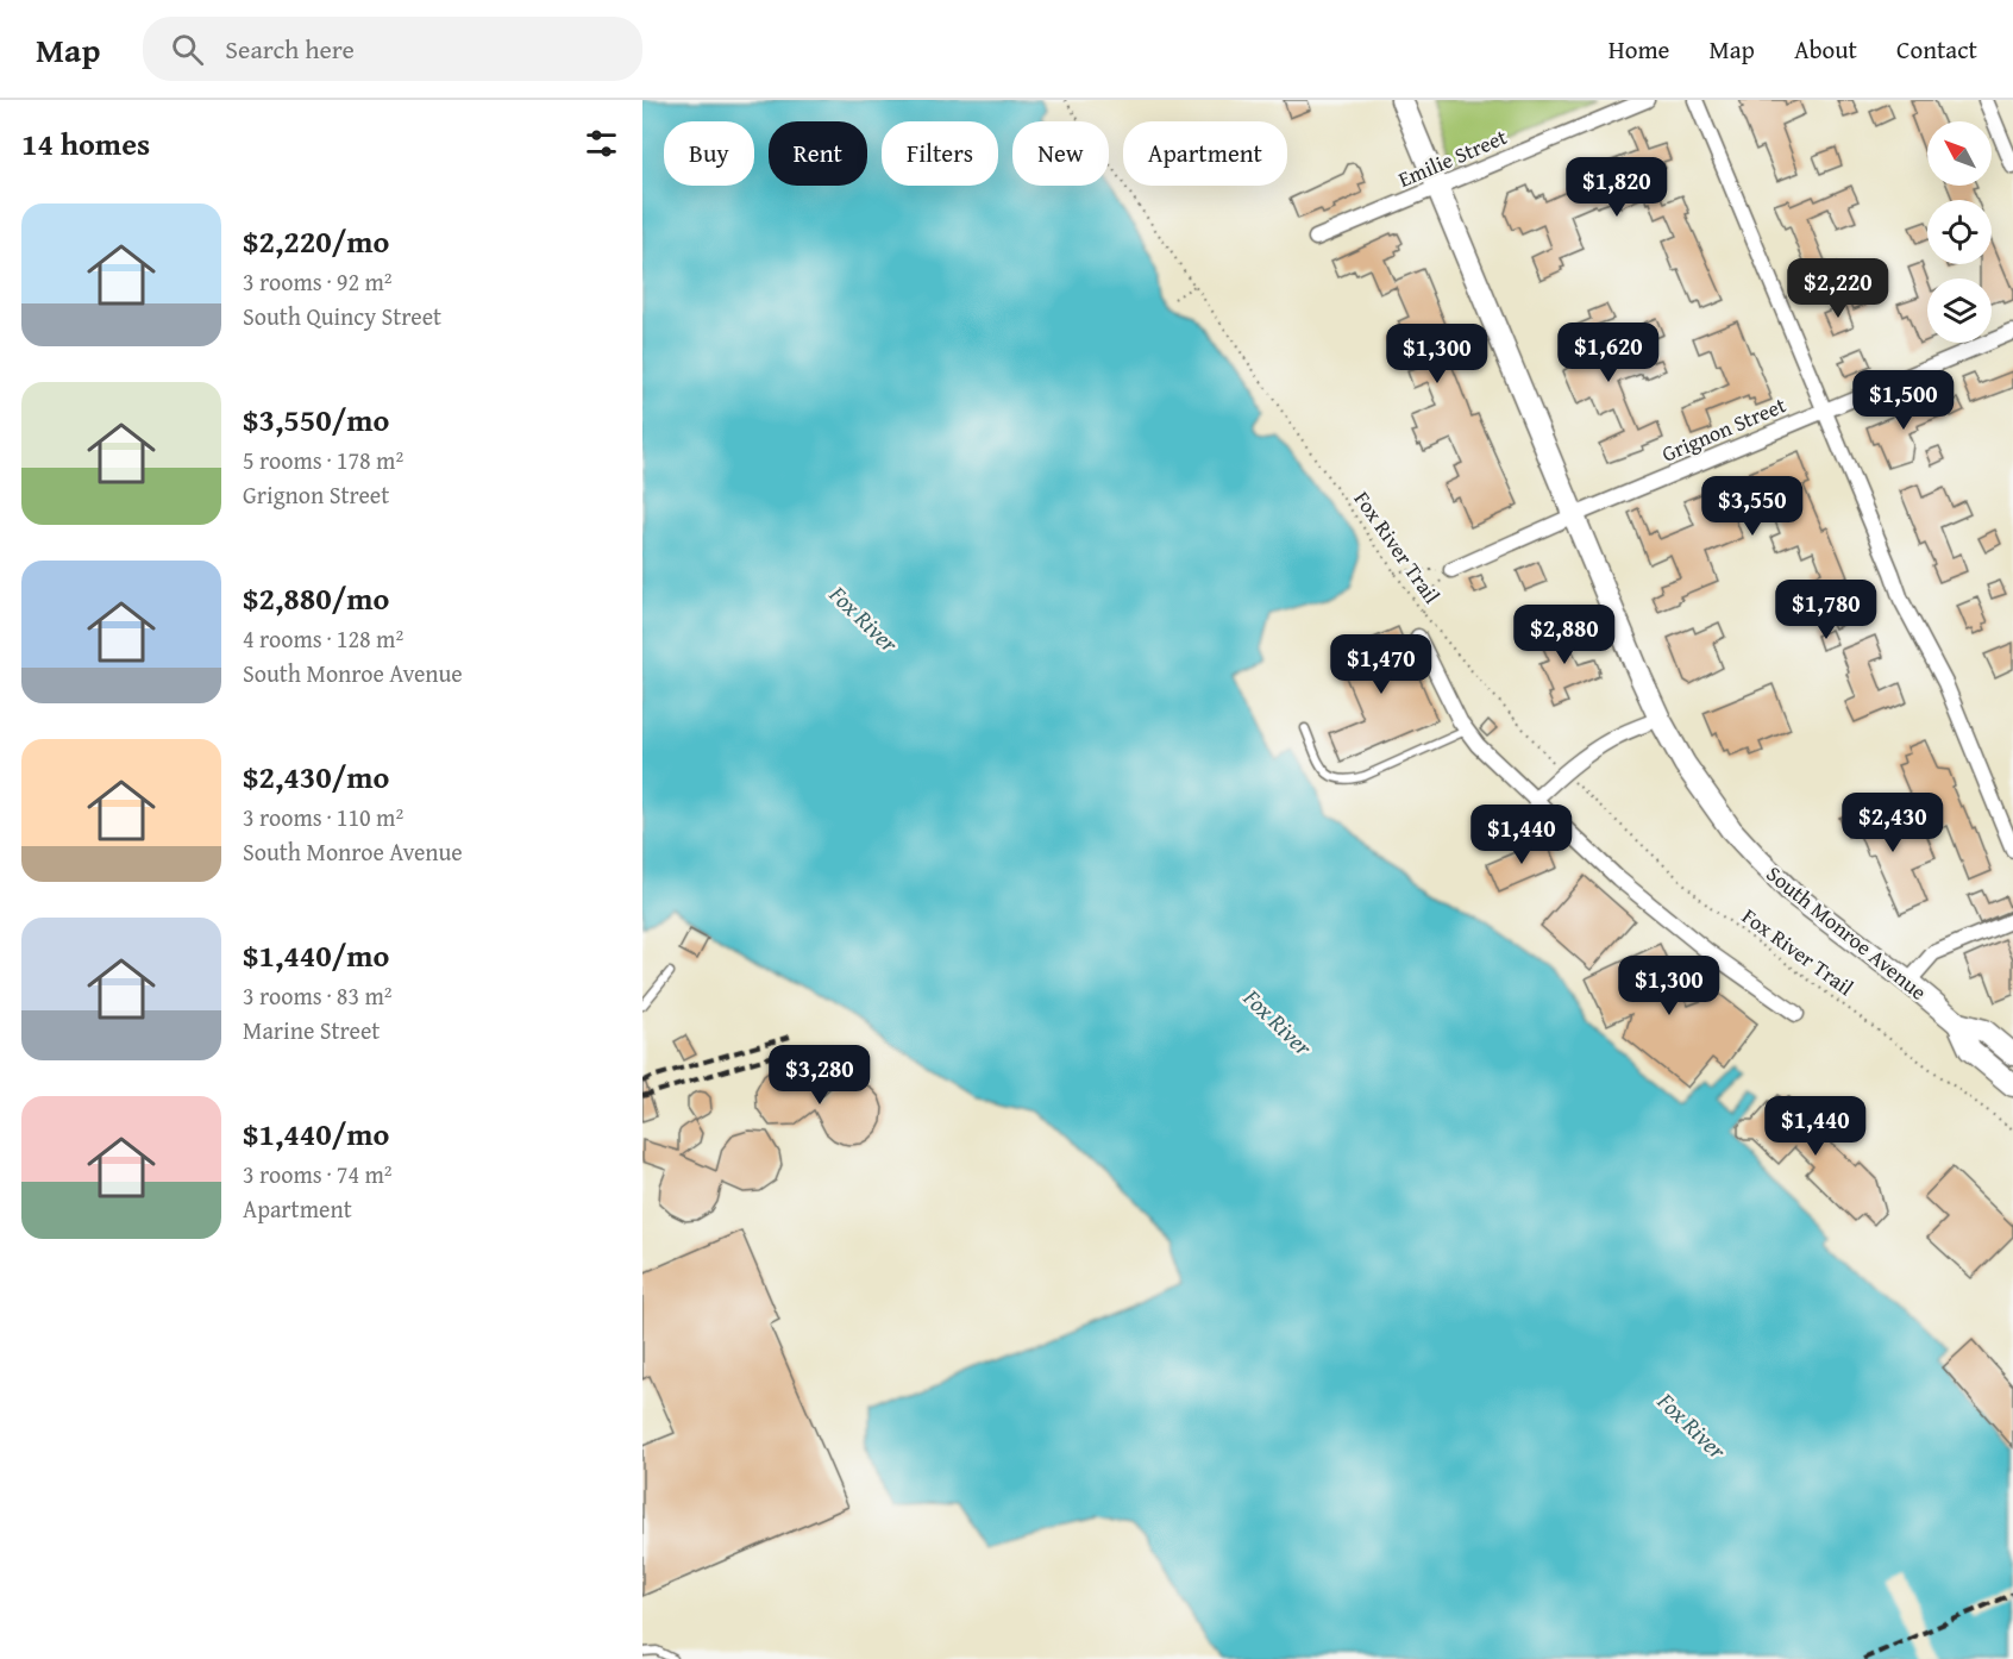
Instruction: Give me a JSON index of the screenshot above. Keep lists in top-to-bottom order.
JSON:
{
  "streets": {
    "main road": ["South Monroe Avenue"],
    "street": ["Emilie Street", "Grignon Street"],
    "path": ["Fox River Trail"]
  },
  "crossings": [
    ["Emilie Street", "South Monroe Avenue"],
    ["Grignon Street", "South Monroe Avenue"]
  ],
  "water": ["Fox River"],
  "north": "top left",
  "page": {
    "header": "Map",
    "search": "Search here",
    "nav": [
      "Home",
      "Map",
      "About",
      "Contact"
    ],
    "heading": "14 homes",
    "chip": [
      "Buy",
      "Rent",
      "Filters",
      "New",
      "Apartment"
    ],
    "price": [
      "$1,820",
      "$2,220",
      "$1,620",
      "$1,300",
      "$1,500",
      "$3,550",
      "$1,780",
      "$2,880",
      "$1,470",
      "$2,430",
      "$1,440",
      "$1,300",
      "$3,280",
      "$1,440"
    ],
    "list": [
      {
        "name": "$2,220/mo",
        "note": "3 rooms · 92 m² · South Quincy Street"
      },
      {
        "name": "$3,550/mo",
        "note": "5 rooms · 178 m² · Grignon Street"
      },
      {
        "name": "$2,880/mo",
        "note": "4 rooms · 128 m² · South Monroe Avenue"
      },
      {
        "name": "$2,430/mo",
        "note": "3 rooms · 110 m² · South Monroe Avenue"
      },
      {
        "name": "$1,440/mo",
        "note": "3 rooms · 83 m² · Marine Street"
      },
      {
        "name": "$1,440/mo",
        "note": "3 rooms · 74 m² · Apartment"
      }
    ]
  }
}
